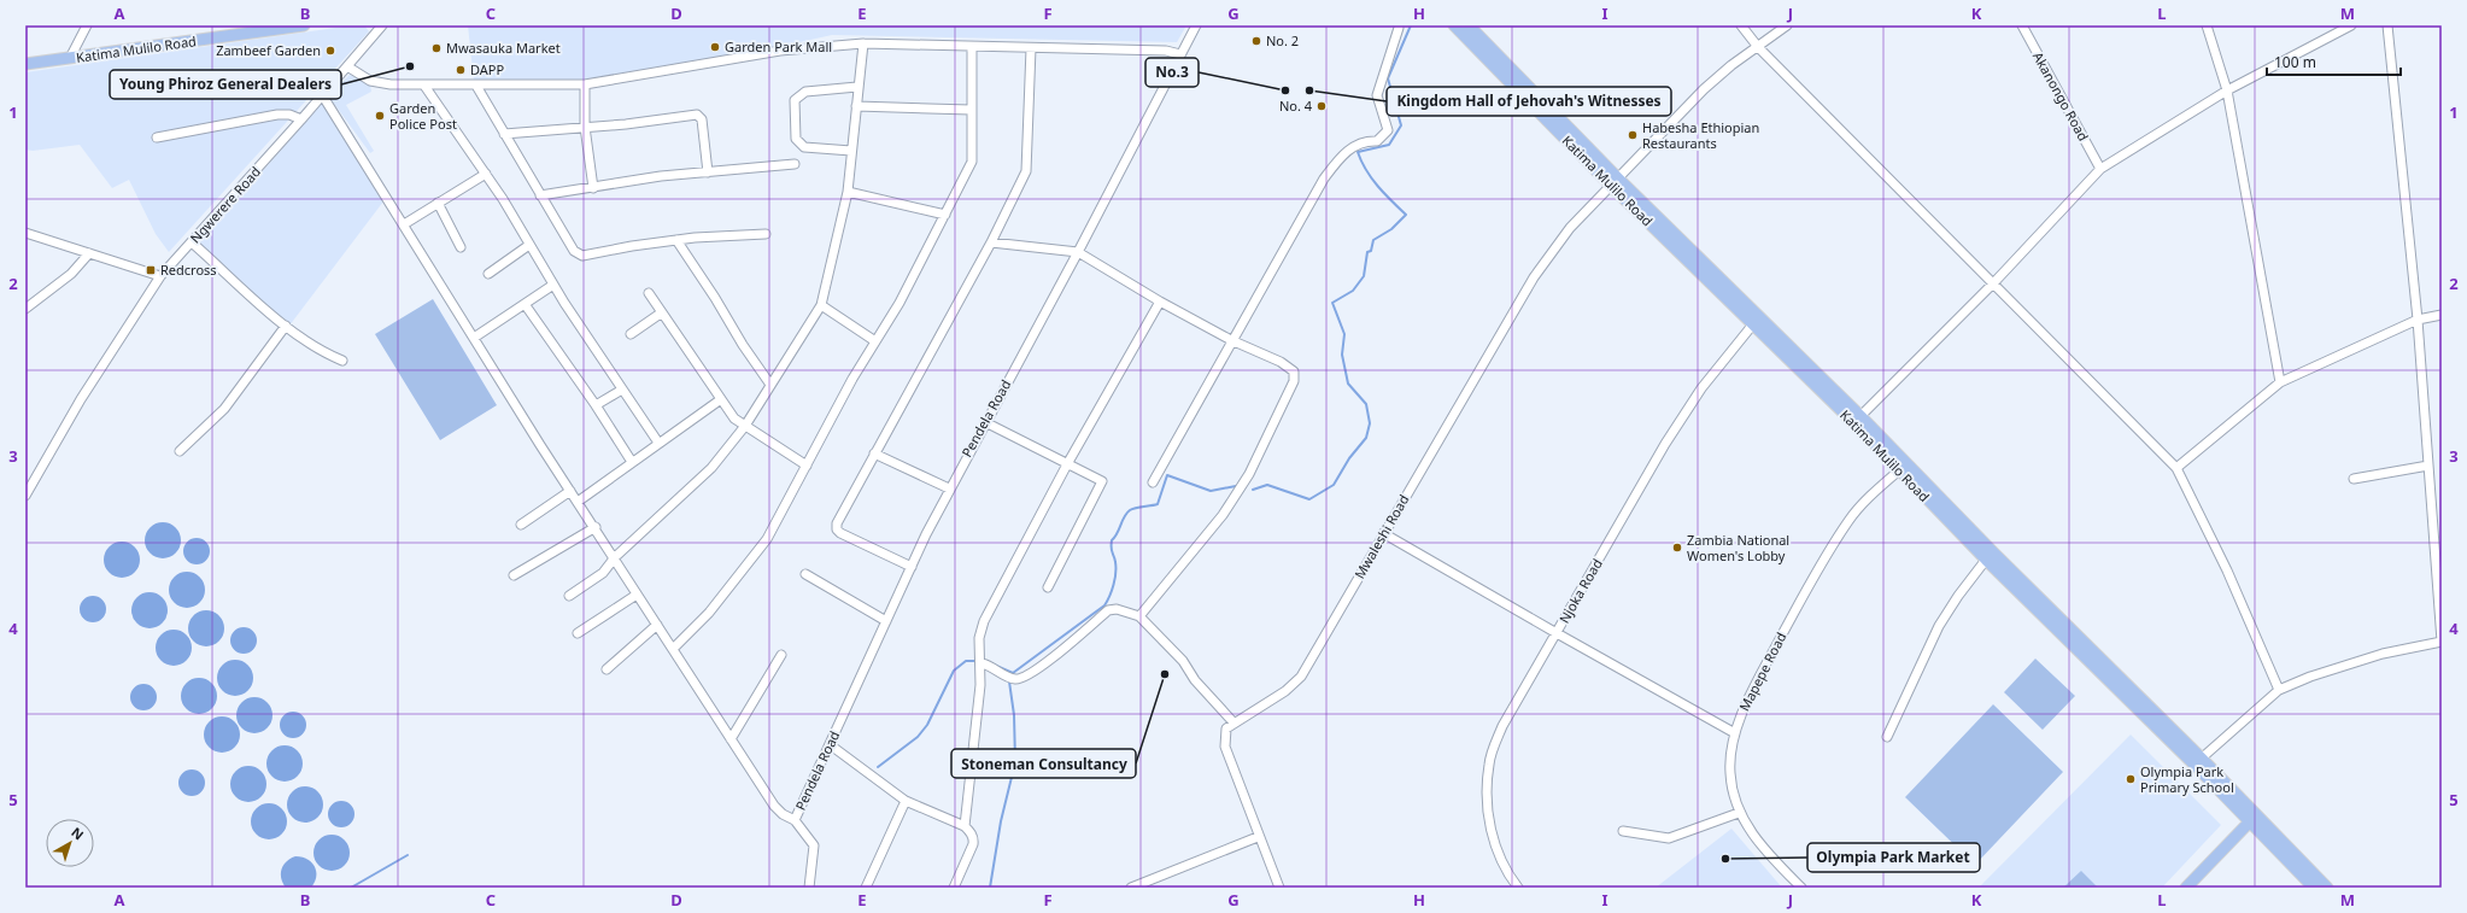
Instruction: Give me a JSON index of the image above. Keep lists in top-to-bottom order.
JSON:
{
  "streets": {
    "main road": ["Katima Mulilo Road"],
    "street": [
      "Akanongo Road",
      "Ngwerere Road",
      "Pendela Road",
      "Mwaleshi Road",
      "Njoka Road",
      "Mapepe Road"
    ]
  },
  "crossings": [
    ["Katima Mulilo Road", "Mwaleshi Road"],
    ["Katima Mulilo Road", "Njoka Road"],
    ["Katima Mulilo Road", "Mapepe Road"]
  ],
  "places": {
    "other": [
      "No. 2",
      "Garden Park Mall",
      "Mwasauka Market",
      "Zambeef Garden",
      "Young Phiroz General Dealers",
      "DAPP",
      "No.3",
      "Kingdom Hall of Jehovah's Witnesses",
      "No. 4",
      "Garden Police Post",
      "Habesha Ethiopian Restaurants",
      "Zambia National Women's Lobby",
      "Stoneman Consultancy",
      "Olympia Park Primary School",
      "Olympia Park Market"
    ],
    "transit": ["Redcross"]
  },
  "scale_bar": "100 m",
  "north": "top right",
  "grid": {
    "columns": [
      "A",
      "B",
      "C",
      "D",
      "E",
      "F",
      "G",
      "H",
      "I",
      "J",
      "K",
      "L",
      "M"
    ],
    "rows": [
      "1",
      "2",
      "3",
      "4",
      "5"
    ]
  }
}
